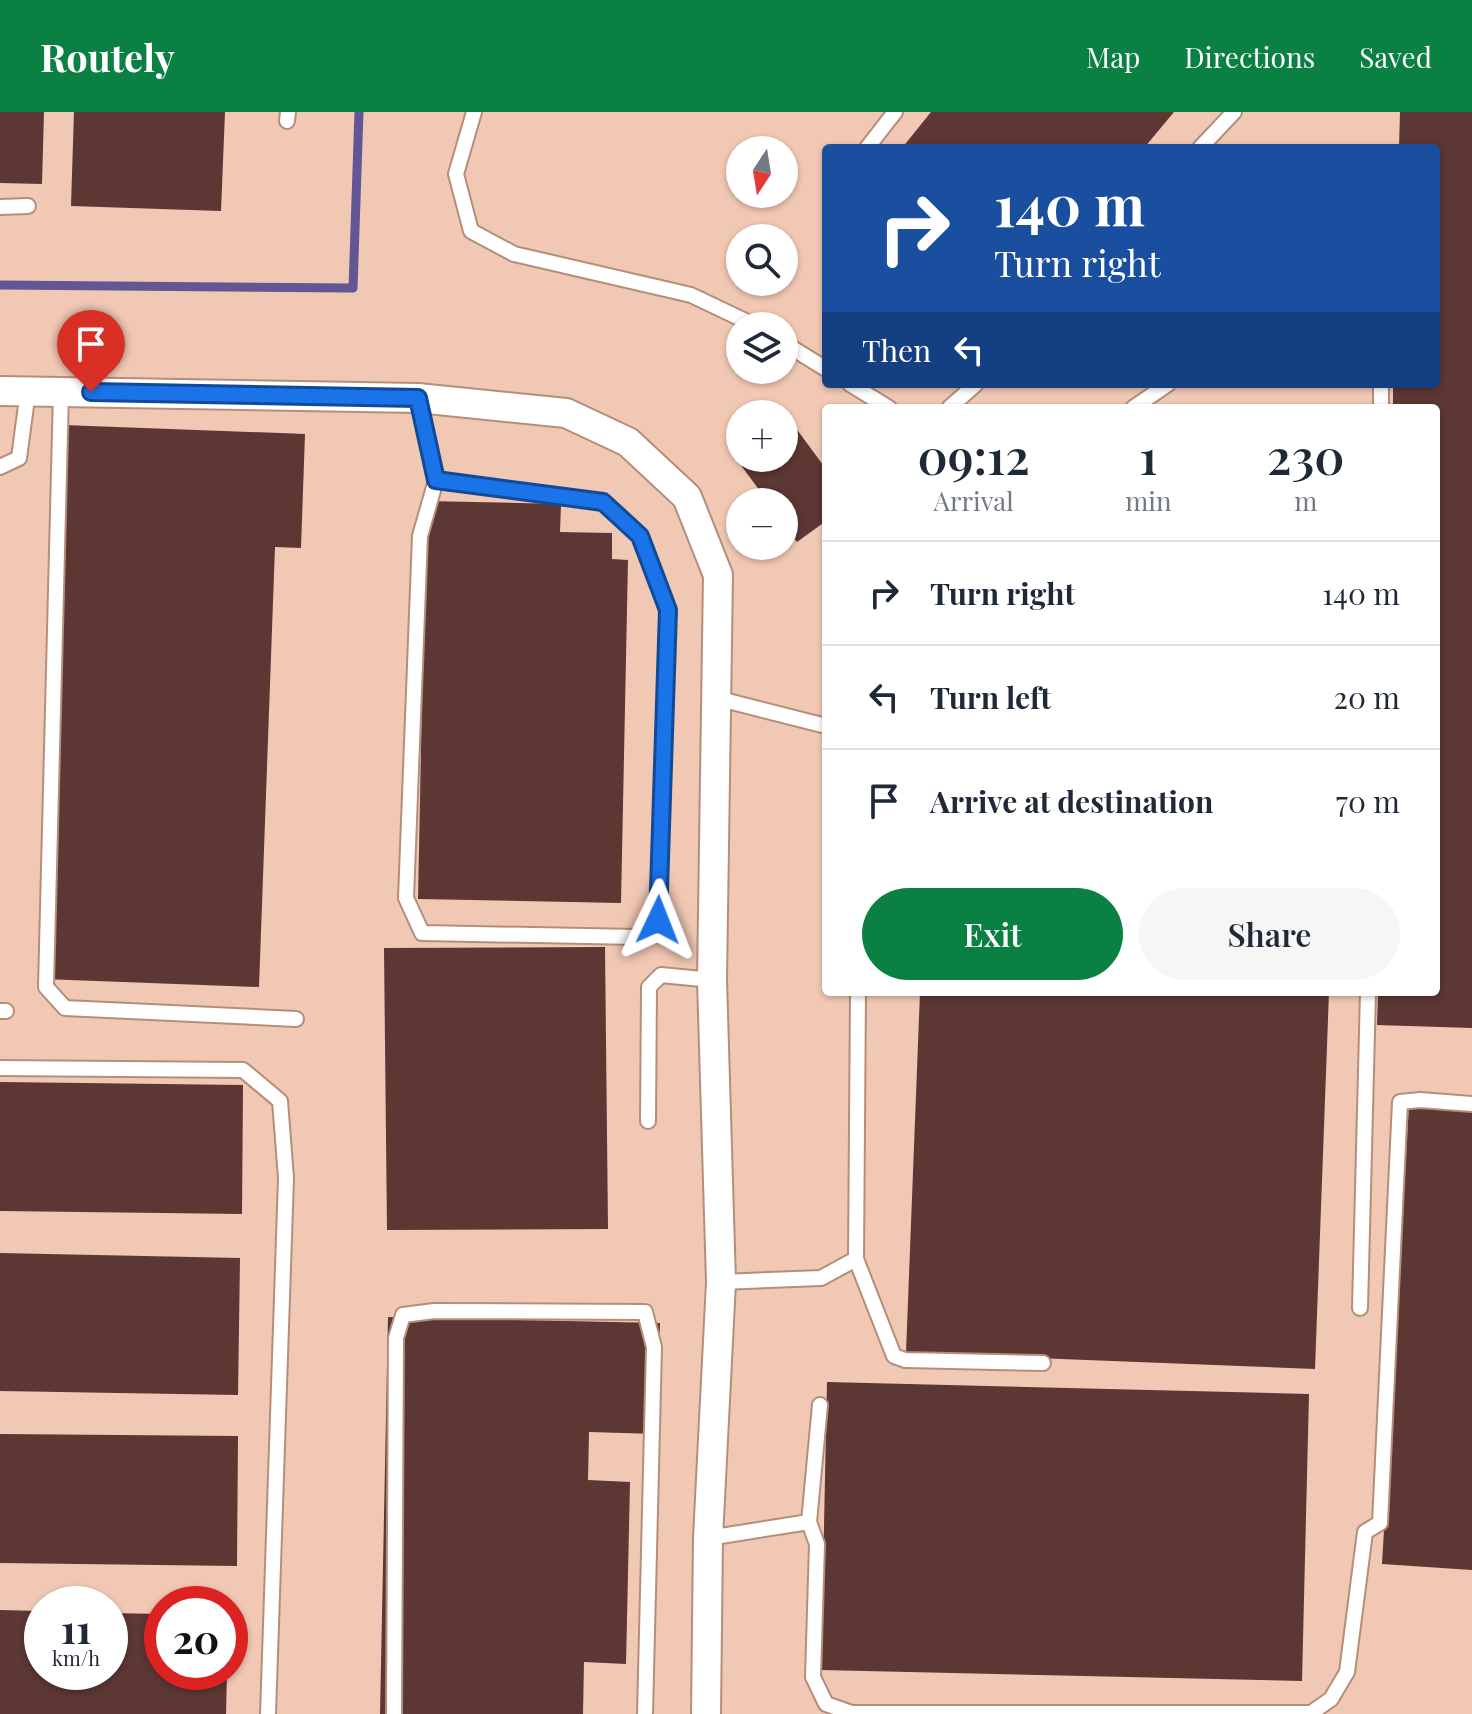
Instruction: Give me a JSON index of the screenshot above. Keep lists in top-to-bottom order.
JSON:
{
  "north": "bottom",
  "page": {
    "header": "Routely",
    "nav": ["Map", "Directions", "Saved"],
    "map_buttons": ["+", "−"],
    "turn": ["140 m", "Turn right"],
    "then": "Then",
    "eta": [
      "09:12",
      "Arrival",
      "1",
      "min",
      "230",
      "m"
    ],
    "list": [
      {
        "name": "Turn right",
        "value": "140 m"
      },
      {
        "name": "Turn left",
        "value": "20 m"
      },
      {
        "name": "Arrive at destination",
        "value": "70 m"
      }
    ],
    "buttons": ["Exit", "Share"],
    "speed": "11 km/h",
    "limit": "20"
  }
}
